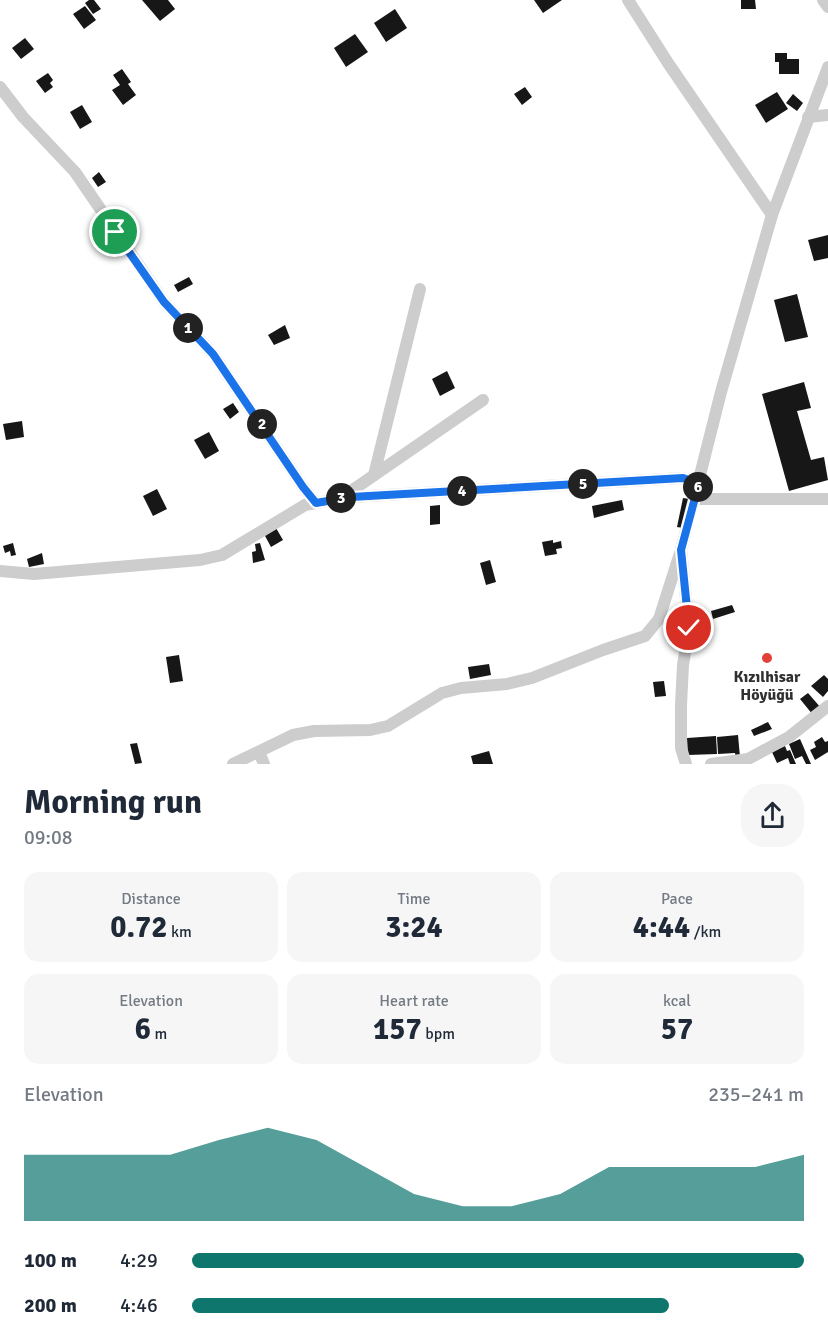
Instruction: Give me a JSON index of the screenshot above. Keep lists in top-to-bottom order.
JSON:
{
  "places": ["Kızılhisar Höyüğü"],
  "page": {
    "pins": [
      "1",
      "2",
      "5",
      "6",
      "4",
      "3"
    ],
    "heading": ["Morning run", "09:08"],
    "stats": [
      ["Distance", "0.72 km"],
      ["Time", "3:24"],
      ["Pace", "4:44 /km"],
      ["Elevation", "6 m"],
      ["Heart rate", "157 bpm"],
      ["kcal", "57"]
    ],
    "chart": ["Elevation", "235–241 m"],
    "list": [
      {
        "name": "100 m",
        "note": "4:29"
      },
      {
        "name": "200 m",
        "note": "4:46"
      }
    ]
  }
}
